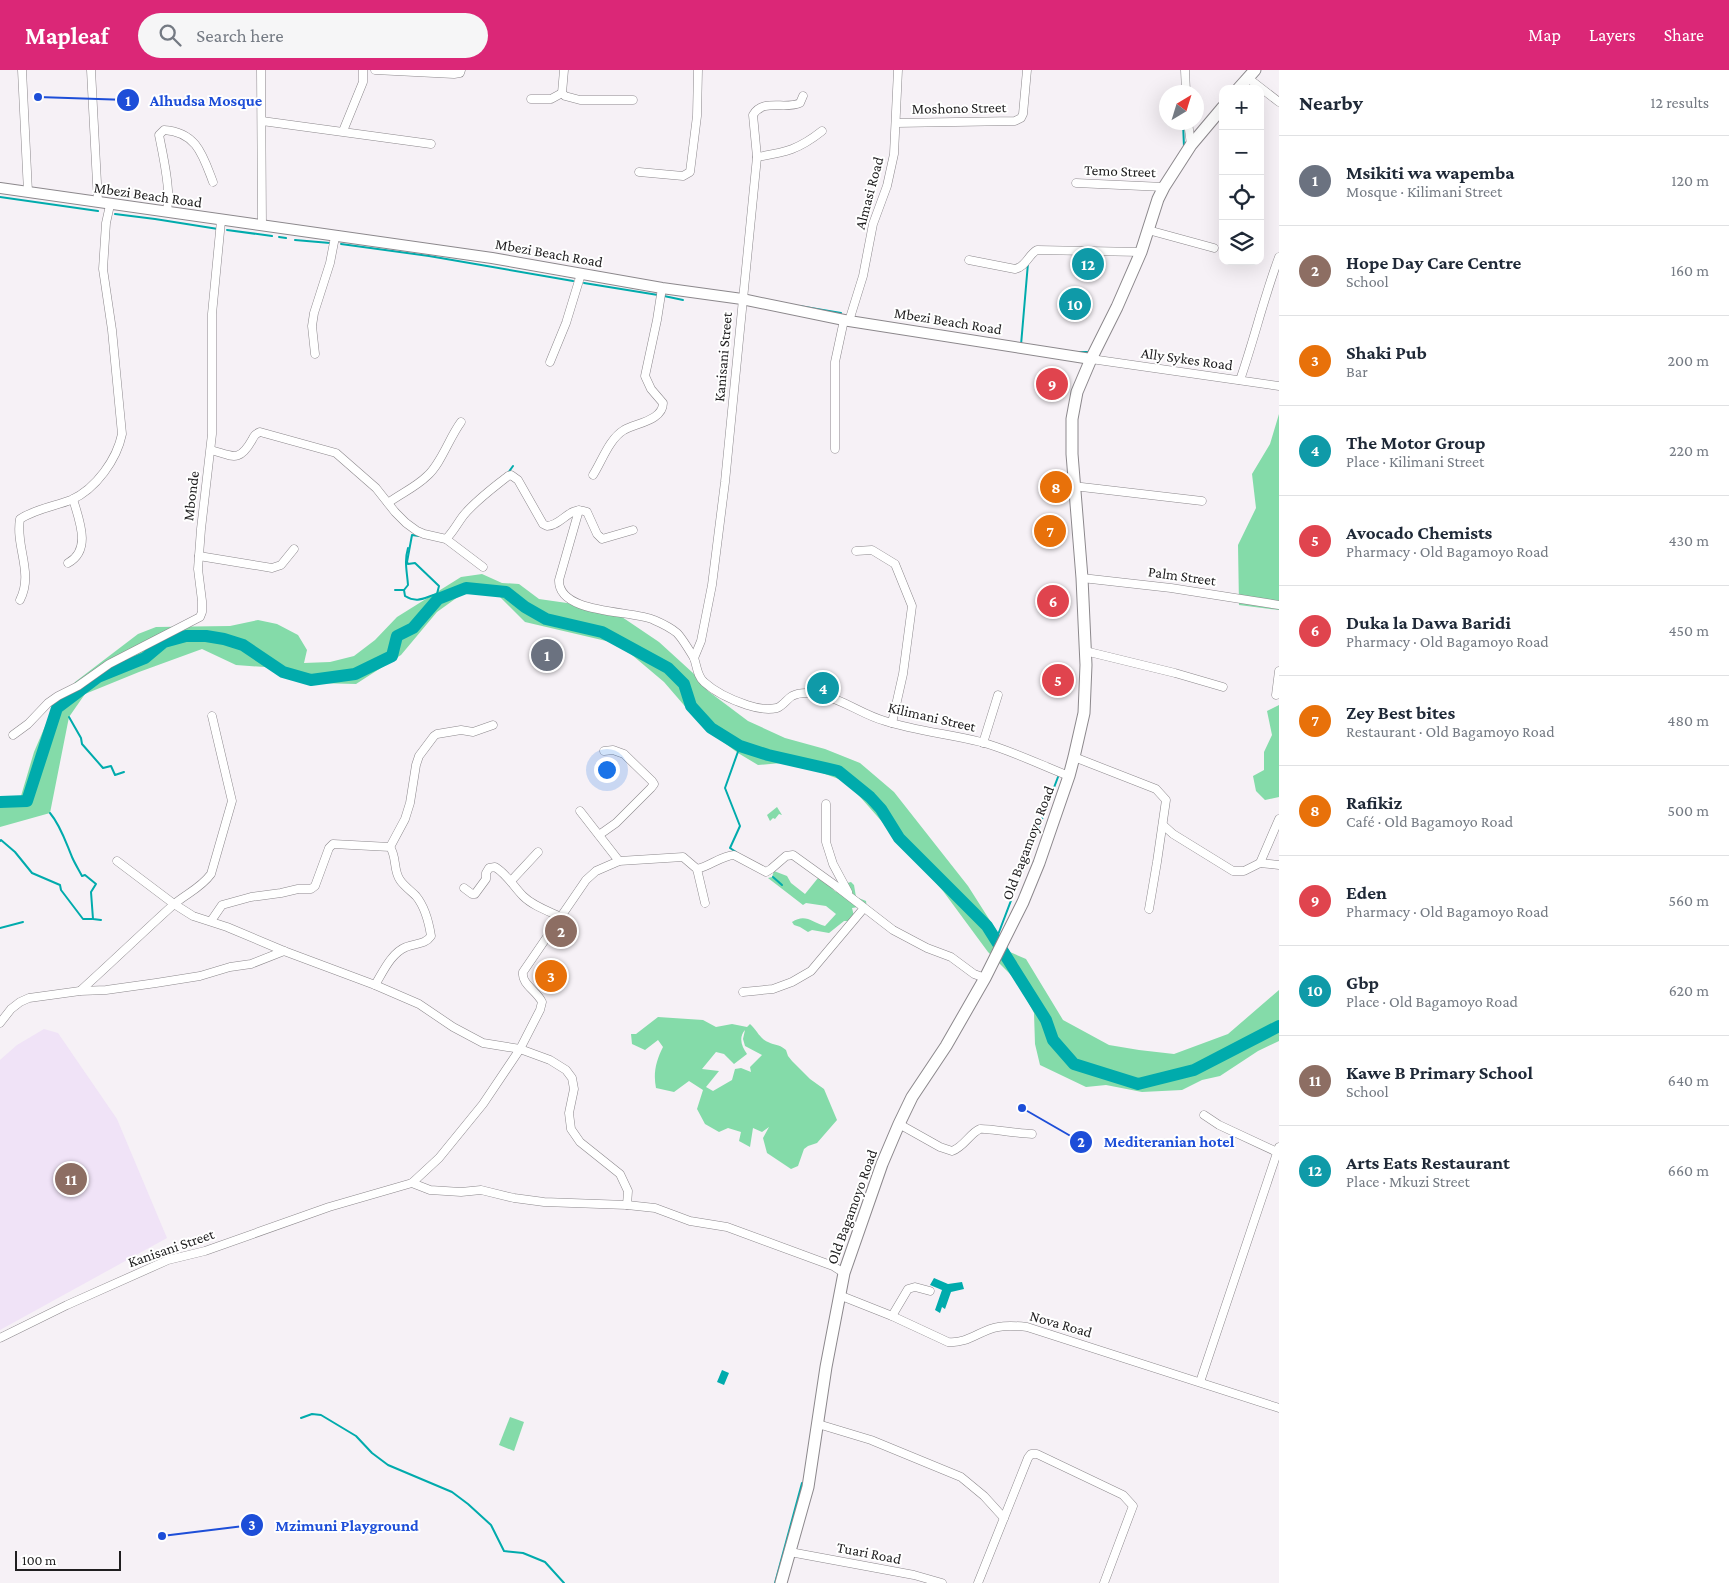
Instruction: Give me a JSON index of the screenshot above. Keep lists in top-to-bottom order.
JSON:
{
  "streets": {
    "main road": ["Mbezi Beach Road", "Old Bagamoyo Road"],
    "street": [
      "Moshono Street",
      "Temo Street",
      "Almasi Road",
      "Kanisani Street",
      "Ally Sykes Road",
      "Mbonde",
      "Palm Street",
      "Kilimani Street",
      "Nova Road",
      "Tuari Road"
    ]
  },
  "crossings": [
    ["Moshono Street", "Almasi Road"],
    ["Temo Street", "Old Bagamoyo Road"],
    ["Almasi Road", "Mbezi Beach Road"],
    ["Mbezi Beach Road", "Kanisani Street"],
    ["Mbezi Beach Road", "Ally Sykes Road"],
    ["Mbezi Beach Road", "Mbonde"],
    ["Mbezi Beach Road", "Old Bagamoyo Road"],
    ["Kanisani Street", "Kilimani Street"],
    ["Ally Sykes Road", "Old Bagamoyo Road"],
    ["Palm Street", "Old Bagamoyo Road"],
    ["Kilimani Street", "Old Bagamoyo Road"],
    ["Old Bagamoyo Road", "Nova Road"],
    ["Old Bagamoyo Road", "Tuari Road"]
  ],
  "places": ["Alhudsa Mosque", "Mediteranian hotel", "Mzimuni Playground"],
  "scale_bar": "100 m",
  "north": "top right",
  "page": {
    "header": "Mapleaf",
    "search": "Search here",
    "nav": ["Map", "Layers", "Share"],
    "heading": ["Nearby", "12 results"],
    "map_buttons": ["+", "−"],
    "list": [
      {
        "mark": "1",
        "name": "Msikiti wa wapemba",
        "note": "Mosque · Kilimani Street",
        "value": "120 m"
      },
      {
        "mark": "2",
        "name": "Hope Day Care Centre",
        "note": "School",
        "value": "160 m"
      },
      {
        "mark": "3",
        "name": "Shaki Pub",
        "note": "Bar",
        "value": "200 m"
      },
      {
        "mark": "4",
        "name": "The Motor Group",
        "note": "Place · Kilimani Street",
        "value": "220 m"
      },
      {
        "mark": "5",
        "name": "Avocado Chemists",
        "note": "Pharmacy · Old Bagamoyo Road",
        "value": "430 m"
      },
      {
        "mark": "6",
        "name": "Duka la Dawa Baridi",
        "note": "Pharmacy · Old Bagamoyo Road",
        "value": "450 m"
      },
      {
        "mark": "7",
        "name": "Zey Best bites",
        "note": "Restaurant · Old Bagamoyo Road",
        "value": "480 m"
      },
      {
        "mark": "8",
        "name": "Rafikiz",
        "note": "Café · Old Bagamoyo Road",
        "value": "500 m"
      },
      {
        "mark": "9",
        "name": "Eden",
        "note": "Pharmacy · Old Bagamoyo Road",
        "value": "560 m"
      },
      {
        "mark": "10",
        "name": "Gbp",
        "note": "Place · Old Bagamoyo Road",
        "value": "620 m"
      },
      {
        "mark": "11",
        "name": "Kawe B Primary School",
        "note": "School",
        "value": "640 m"
      },
      {
        "mark": "12",
        "name": "Arts Eats Restaurant",
        "note": "Place · Mkuzi Street",
        "value": "660 m"
      }
    ],
    "pins": [
      "12",
      "10",
      "9",
      "8",
      "7",
      "6",
      "1",
      "5",
      "4",
      "2",
      "3",
      "11"
    ],
    "scale": "100 m"
  }
}
